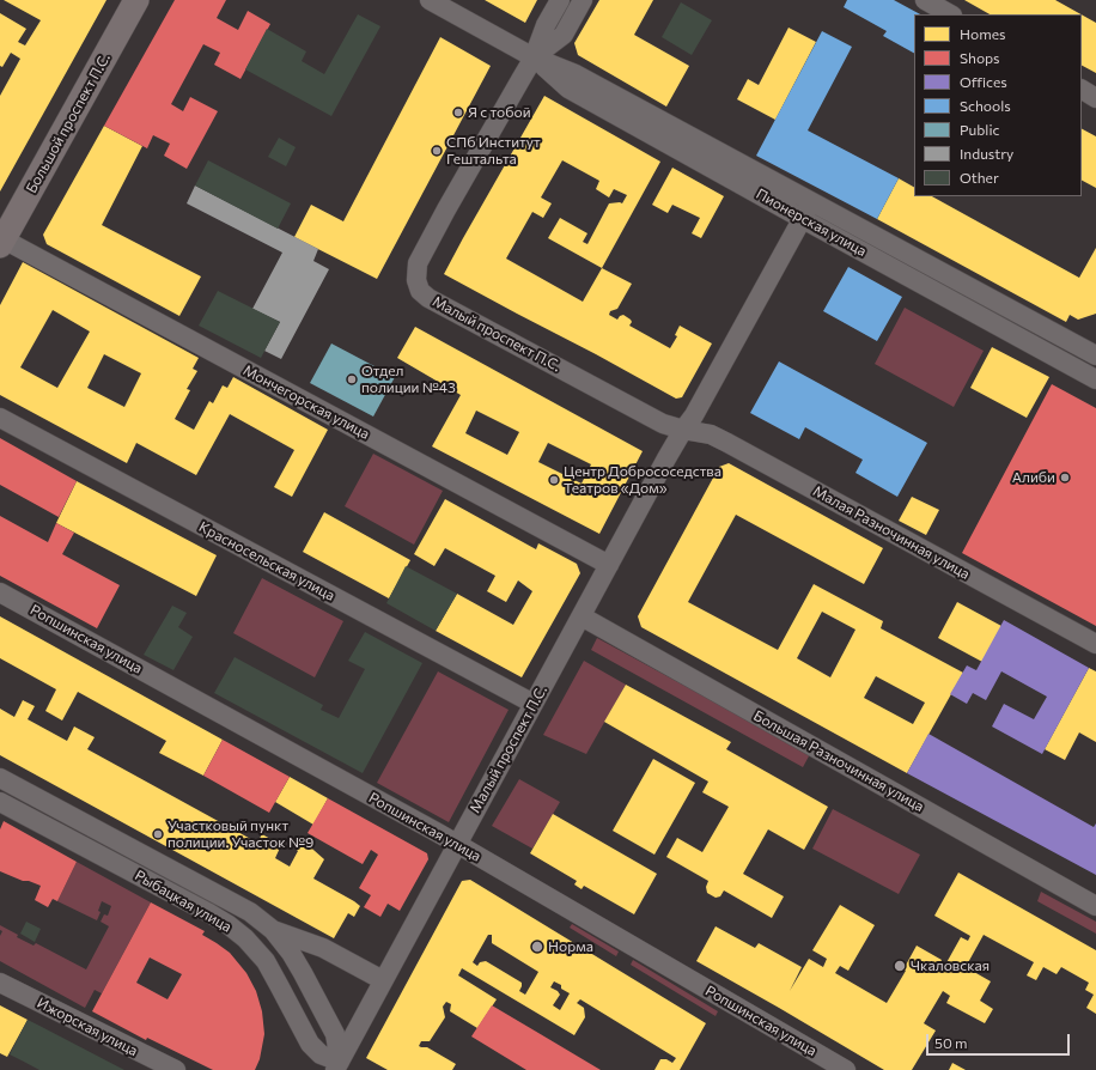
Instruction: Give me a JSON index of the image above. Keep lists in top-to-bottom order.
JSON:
{
  "streets": {
    "main road": ["Большой проспект П.С."],
    "street": [
      "Пионерская улица",
      "Малый проспект П.С.",
      "Мончегорская улица",
      "Малая Разночинная улица",
      "Красносельская улица",
      "Ропшинская улица",
      "Большая Разночинная улица",
      "Рыбацкая улица",
      "Ижорская улица"
    ]
  },
  "crossings": [
    ["Большой проспект П.С.", "Мончегорская улица"],
    ["Пионерская улица", "Малый проспект П.С."],
    ["Малый проспект П.С.", "Мончегорская улица"],
    ["Малый проспект П.С.", "Малая Разночинная улица"],
    ["Малый проспект П.С.", "Красносельская улица"],
    ["Малый проспект П.С.", "Ропшинская улица"],
    ["Малый проспект П.С.", "Большая Разночинная улица"],
    ["Малый проспект П.С.", "Рыбацкая улица"]
  ],
  "places": [
    "Я с тобой",
    "СПб Институт Гештальта",
    "Отдел полиции №43",
    "Алиби",
    "Центр Добрососедства Театров «Дом»",
    "Участковый пункт полиции. Участок №9",
    "Норма",
    "Чкаловская"
  ],
  "legend": [
    "Homes",
    "Shops",
    "Offices",
    "Schools",
    "Public",
    "Industry",
    "Other"
  ],
  "scale_bar": "50 m"
}
